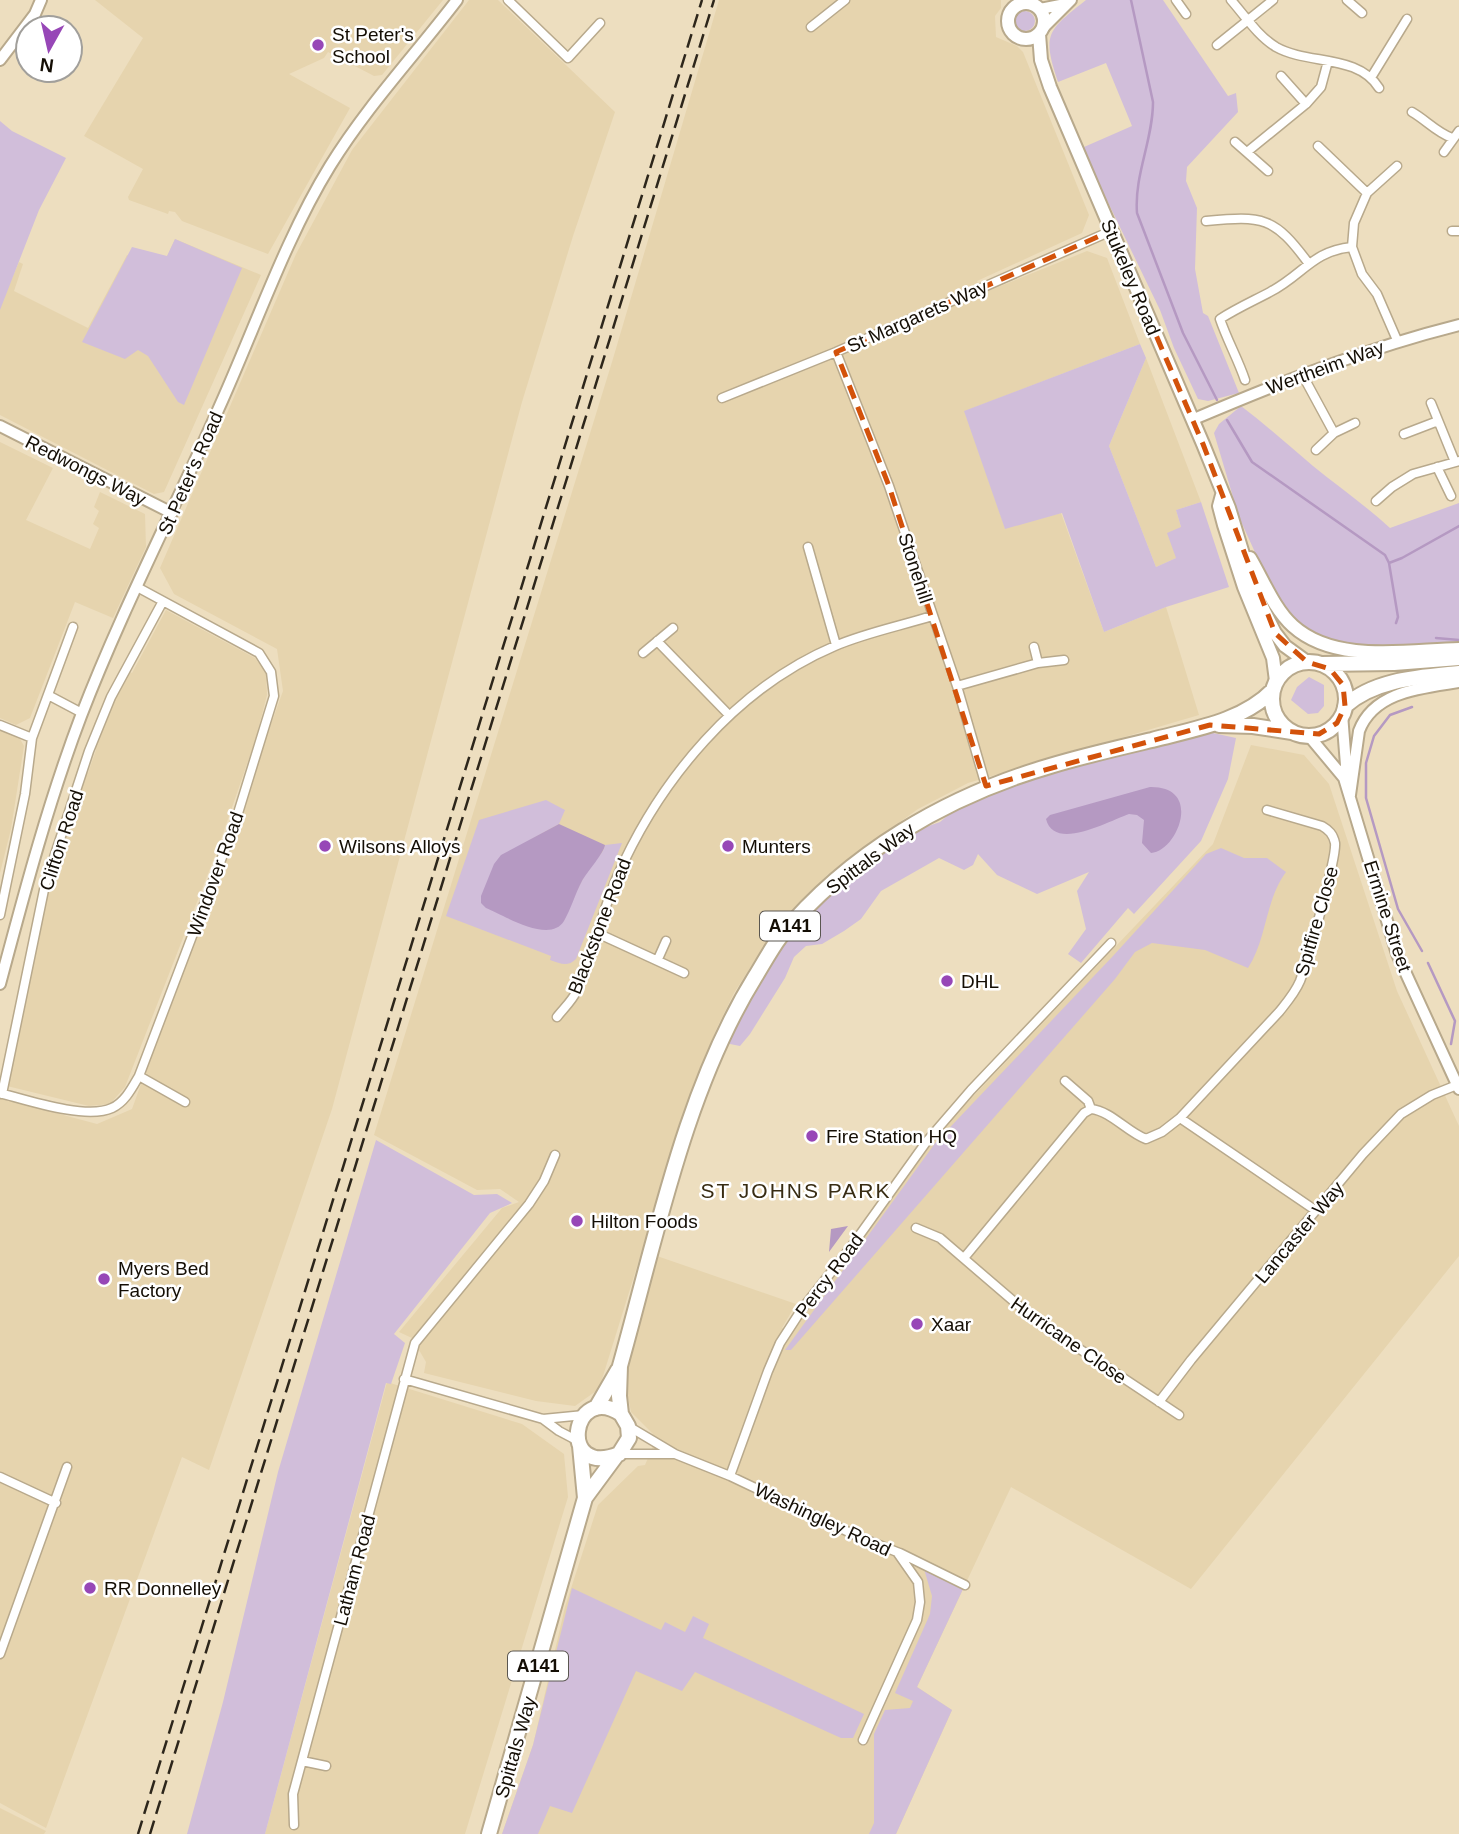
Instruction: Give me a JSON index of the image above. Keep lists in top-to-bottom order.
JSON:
{
  "streets": {
    "highway": ["Spittals Way", "A141"],
    "main road": ["Stukeley Road"],
    "street": [
      "St Margarets Way",
      "Wertheim Way",
      "Redwongs Way",
      "St Peter's Road",
      "Stonehill",
      "Clifton Road",
      "Windover Road",
      "Ermine Street",
      "Spitfire Close",
      "Blackstone Road",
      "Lancaster Way",
      "Percy Road",
      "Hurricane Close",
      "Washingley Road",
      "Latham Road"
    ]
  },
  "crossings": [
    ["Stukeley Road", "St Margarets Way"],
    ["Stukeley Road", "Wertheim Way"],
    ["Stukeley Road", "Spittals Way"],
    ["Stukeley Road", "Ermine Street"],
    ["St Margarets Way", "Stonehill"],
    ["Redwongs Way", "St Peter's Road"],
    ["St Peter's Road", "Windover Road"],
    ["Stonehill", "Spittals Way"],
    ["Stonehill", "Blackstone Road"],
    ["Clifton Road", "Windover Road"],
    ["Spittals Way", "Ermine Street"],
    ["Spittals Way", "A141"],
    ["Spittals Way", "Washingley Road"],
    ["Ermine Street", "Lancaster Way"],
    ["A141", "Washingley Road"],
    ["Lancaster Way", "Hurricane Close"],
    ["Percy Road", "Washingley Road"]
  ],
  "districts": ["ST JOHNS PARK"],
  "places": [
    "St Peter's School",
    "Wilsons Alloys",
    "Munters",
    "DHL",
    "Fire Station HQ",
    "Hilton Foods",
    "Myers Bed Factory",
    "Xaar",
    "RR Donnelley"
  ],
  "north": "bottom"
}
